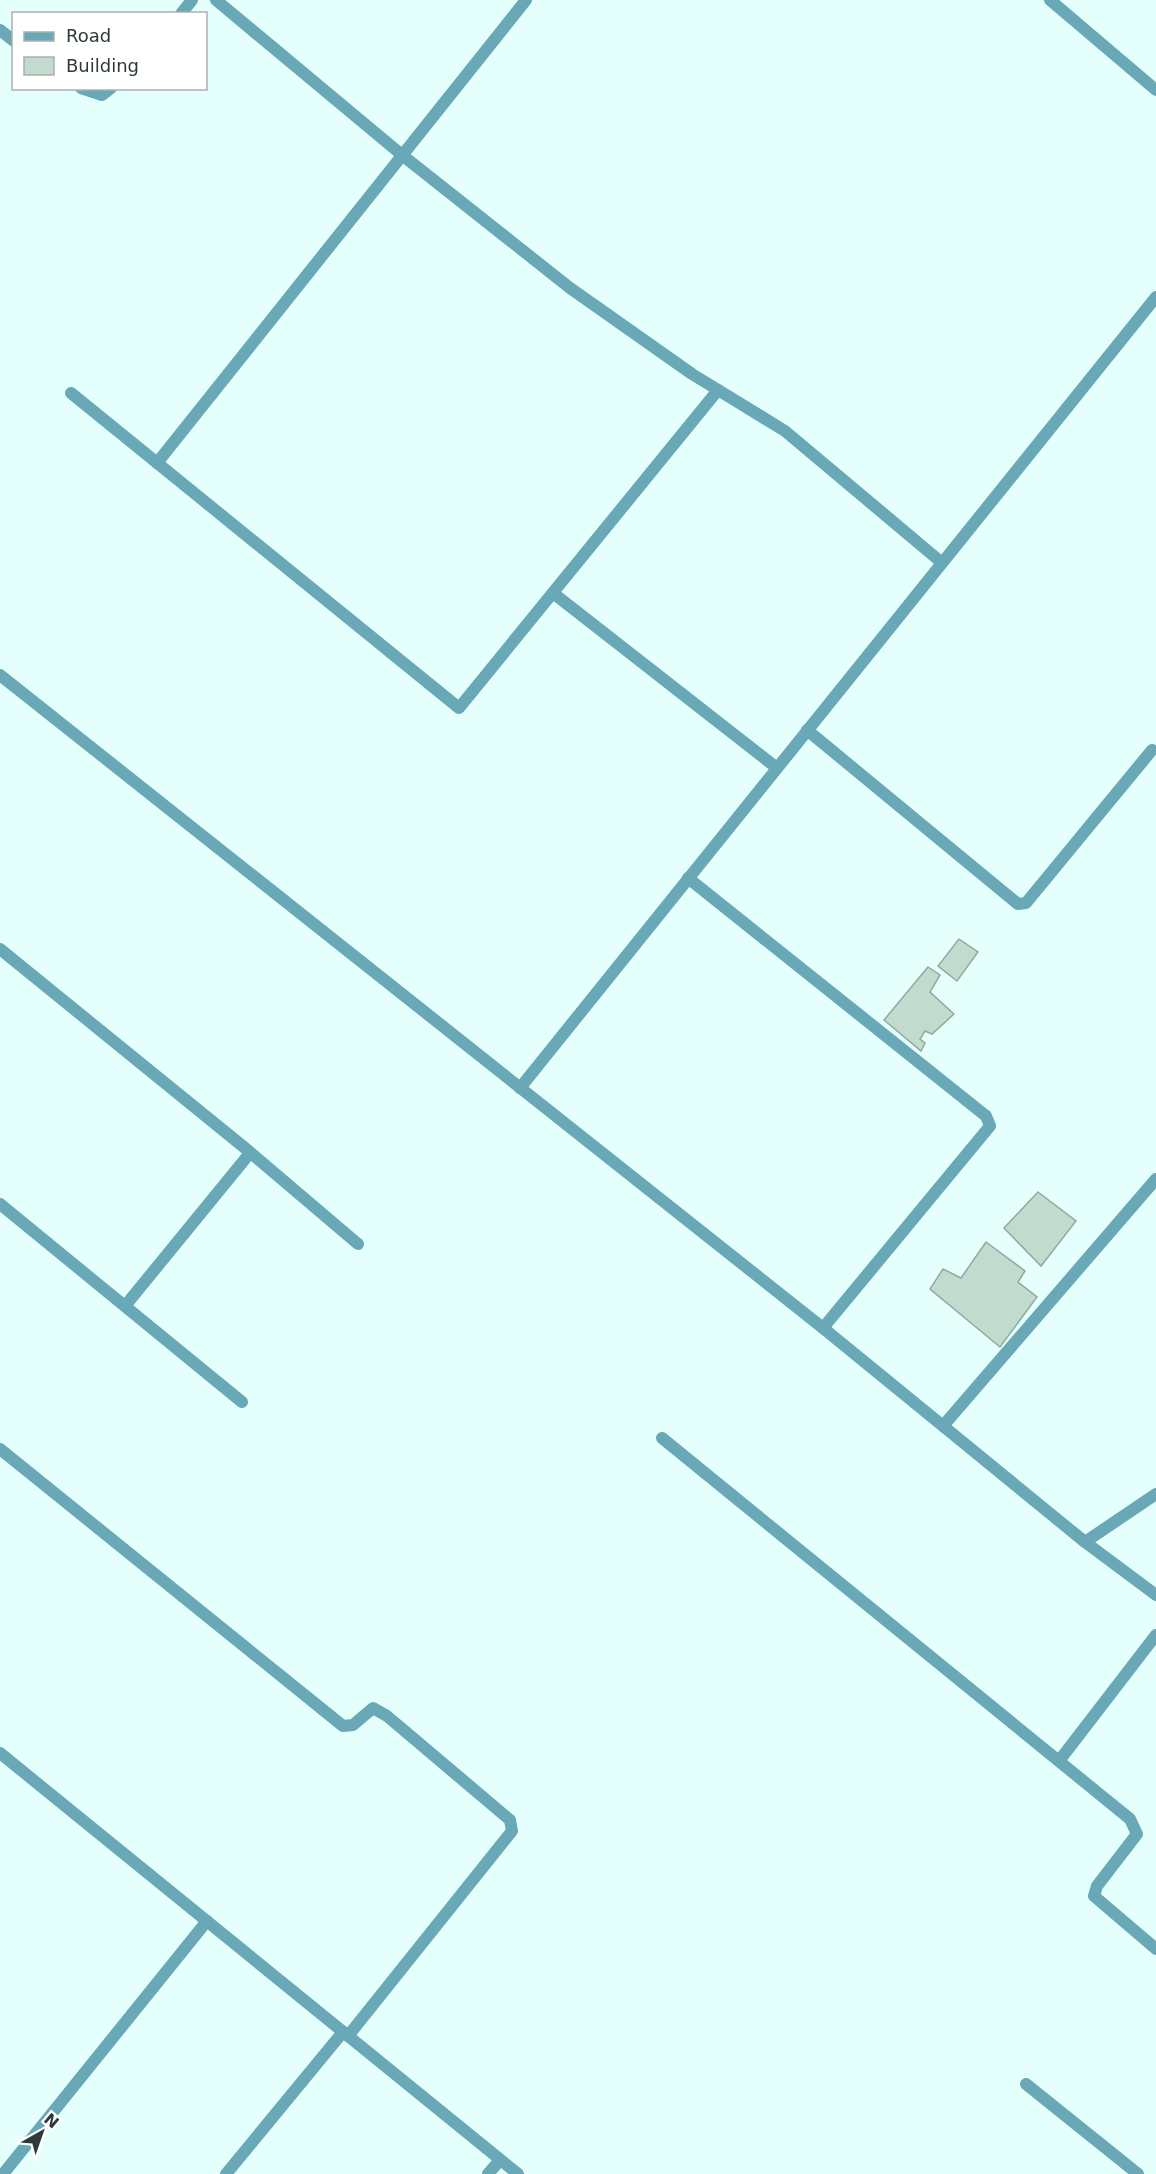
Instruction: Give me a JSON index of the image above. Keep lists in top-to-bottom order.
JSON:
{
  "legend": ["Road", "Building"],
  "north": "top right"
}
